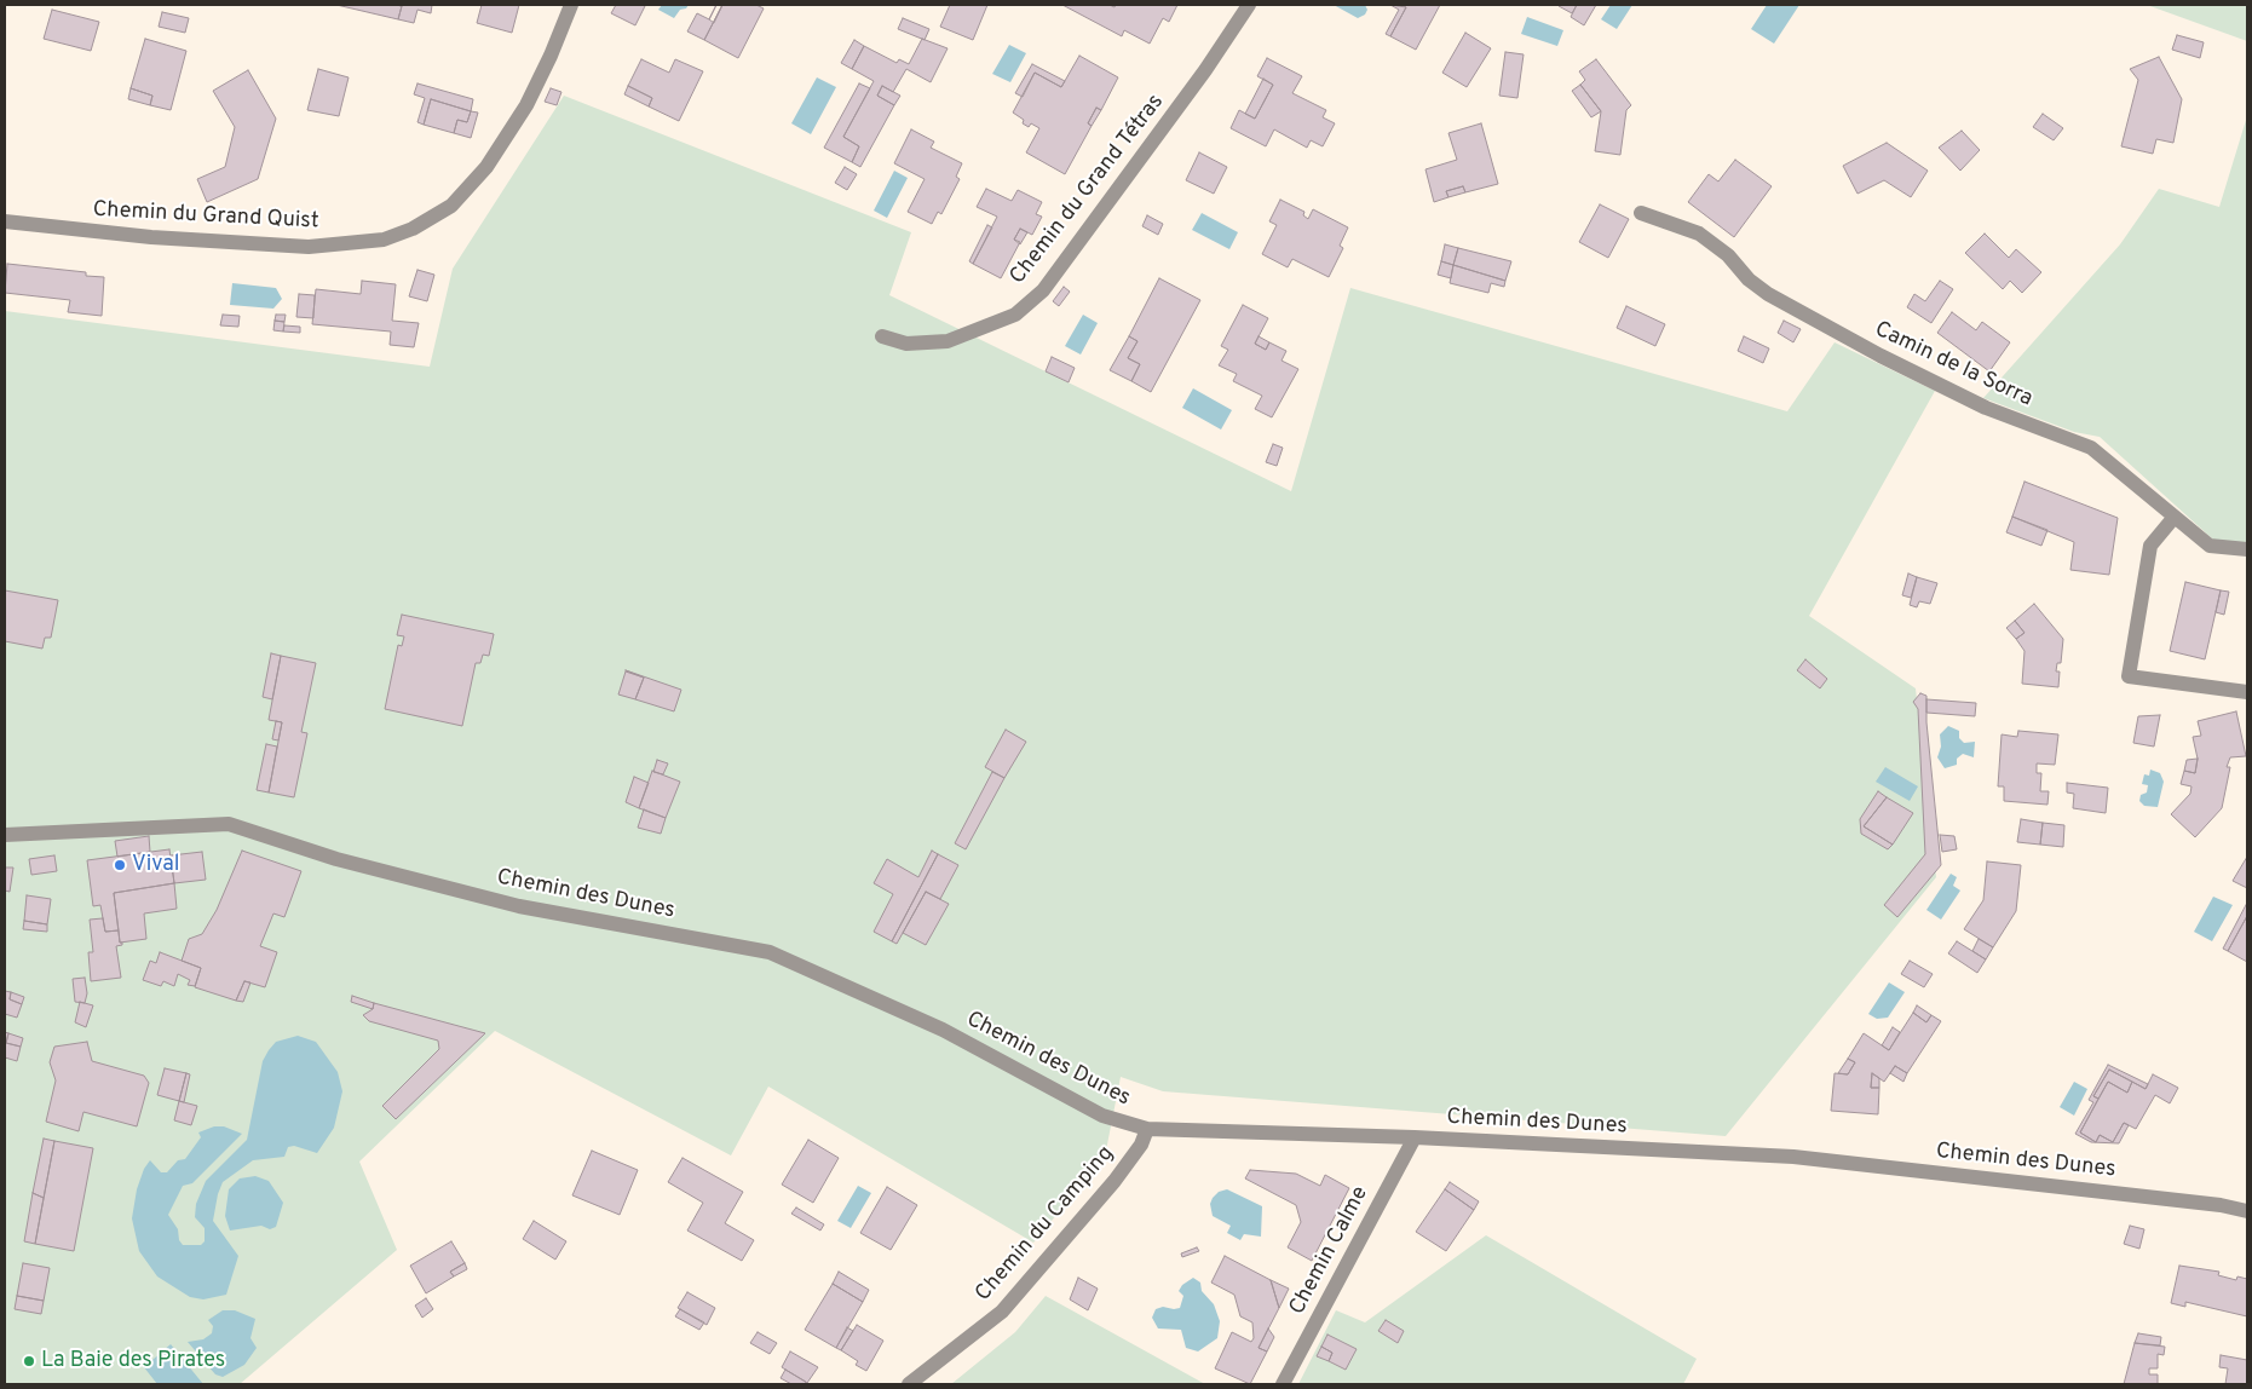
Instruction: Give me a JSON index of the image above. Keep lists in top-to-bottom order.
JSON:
{
  "streets": {
    "street": [
      "Chemin du Grand Tétras",
      "Chemin du Grand Quist",
      "Camin de la Sorra",
      "Chemin des Dunes",
      "Chemin du Camping",
      "Chemin Calme"
    ]
  },
  "crossings": [
    ["Chemin des Dunes", "Chemin du Camping"],
    ["Chemin des Dunes", "Chemin Calme"]
  ],
  "places": ["Vival", "La Baie des Pirates"]
}
